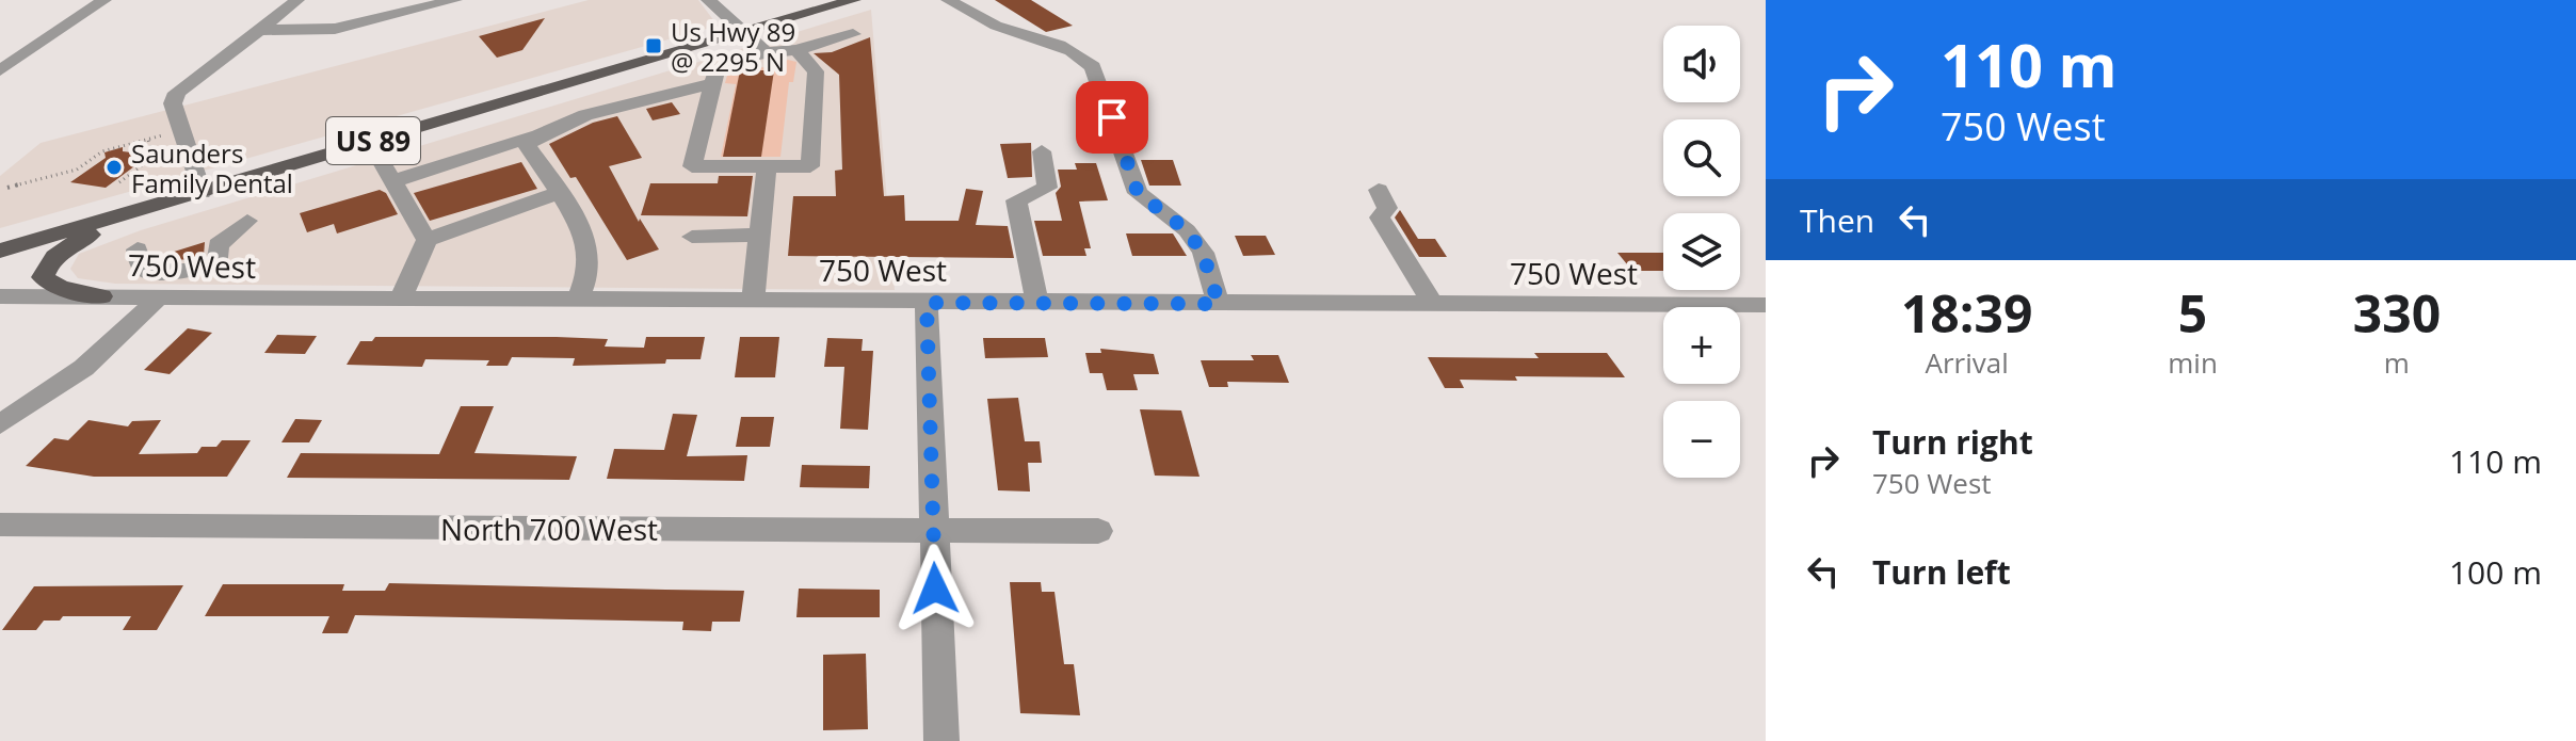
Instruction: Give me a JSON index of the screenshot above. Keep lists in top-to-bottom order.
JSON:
{
  "streets": {
    "main road": ["US 89"],
    "street": ["750 West", "North 700 West"]
  },
  "places": {
    "transit": ["Us Hwy 89 @ 2295 N"],
    "other": ["Saunders Family Dental"]
  },
  "page": {
    "turn": ["110 m", "750 West"],
    "map_buttons": ["+", "−"],
    "then": "Then",
    "eta": [
      "18:39",
      "Arrival",
      "5",
      "min",
      "330",
      "m"
    ],
    "list": [
      {
        "name": "Turn right",
        "note": "750 West",
        "value": "110 m"
      },
      {
        "name": "Turn left",
        "value": "100 m"
      }
    ]
  }
}
